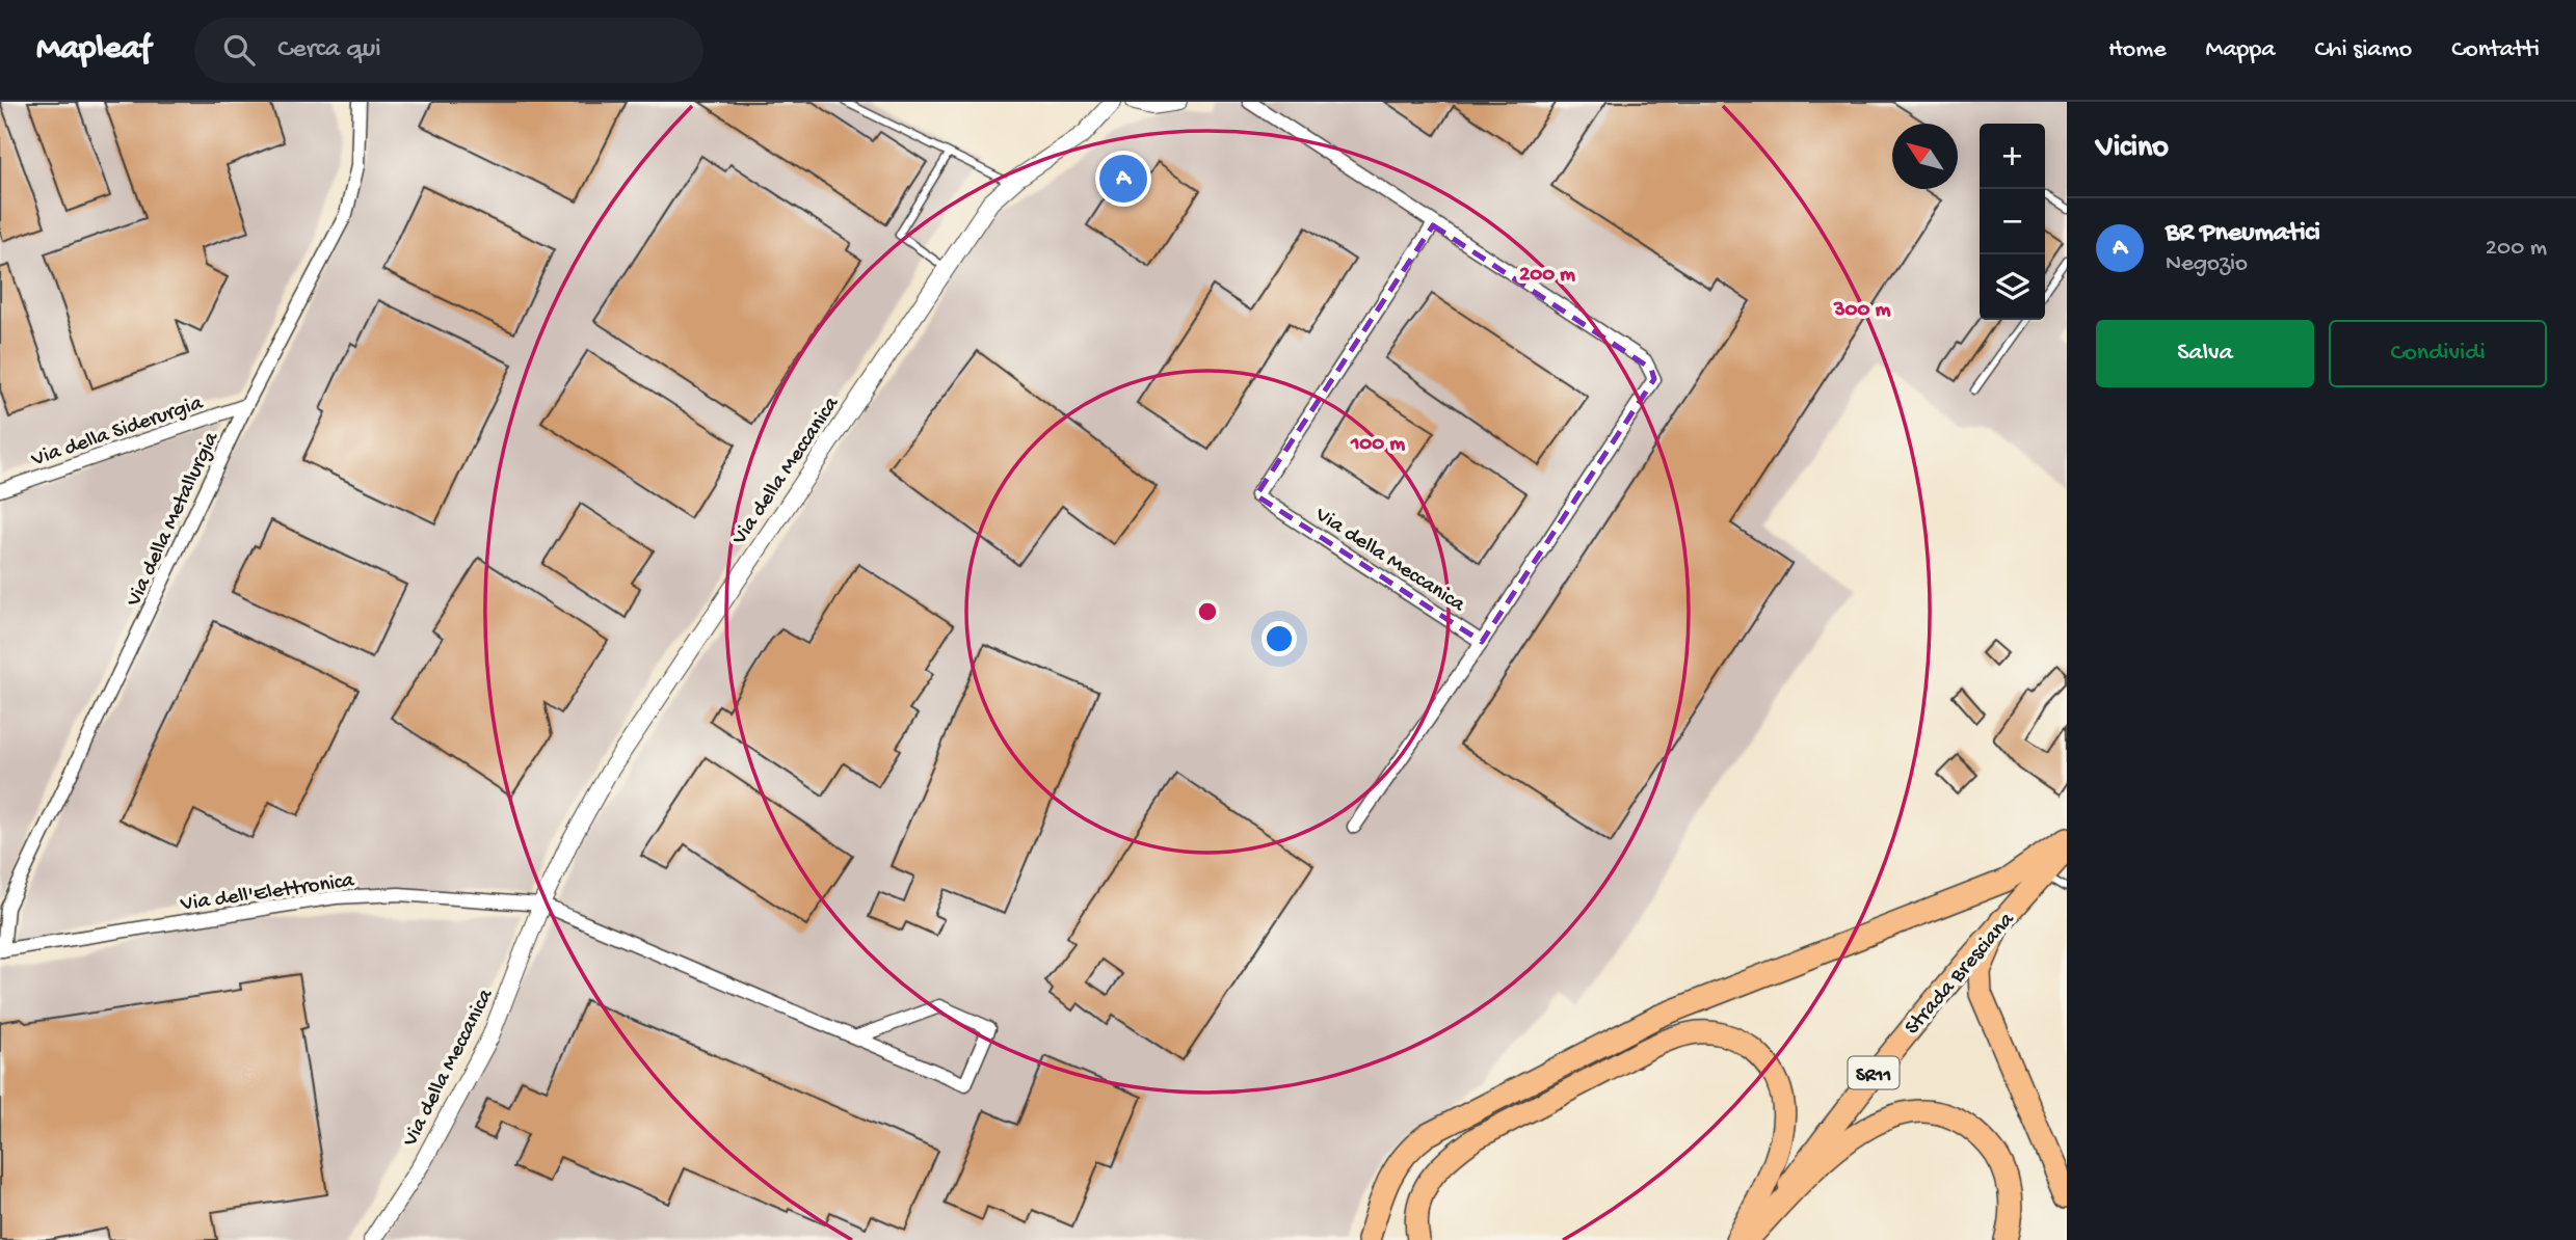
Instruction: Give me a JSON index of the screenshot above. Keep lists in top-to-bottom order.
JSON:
{
  "streets": {
    "main road": ["Strada Bresciana", "SR11"],
    "street": [
      "Via della Siderurgia",
      "Via della Meccanica",
      "Via della Metallurgia",
      "Via dell'Elettronica"
    ]
  },
  "crossings": [
    ["Via della Siderurgia", "Via della Metallurgia"],
    ["Via della Meccanica", "Via dell'Elettronica"],
    ["Via della Metallurgia", "Via dell'Elettronica"]
  ],
  "north": "top left",
  "page": {
    "header": "Mapleaf",
    "search": "Cerca qui",
    "nav": [
      "Home",
      "Mappa",
      "Chi siamo",
      "Contatti"
    ],
    "heading": "Vicino",
    "map_buttons": ["+", "−"],
    "pins": "A",
    "list": [
      {
        "mark": "A",
        "name": "BR Pneumatici",
        "note": "Negozio",
        "value": "200 m"
      }
    ],
    "buttons": ["Salva", "Condividi"]
  },
  "rings": ["200 m", "300 m", "100 m"]
}
